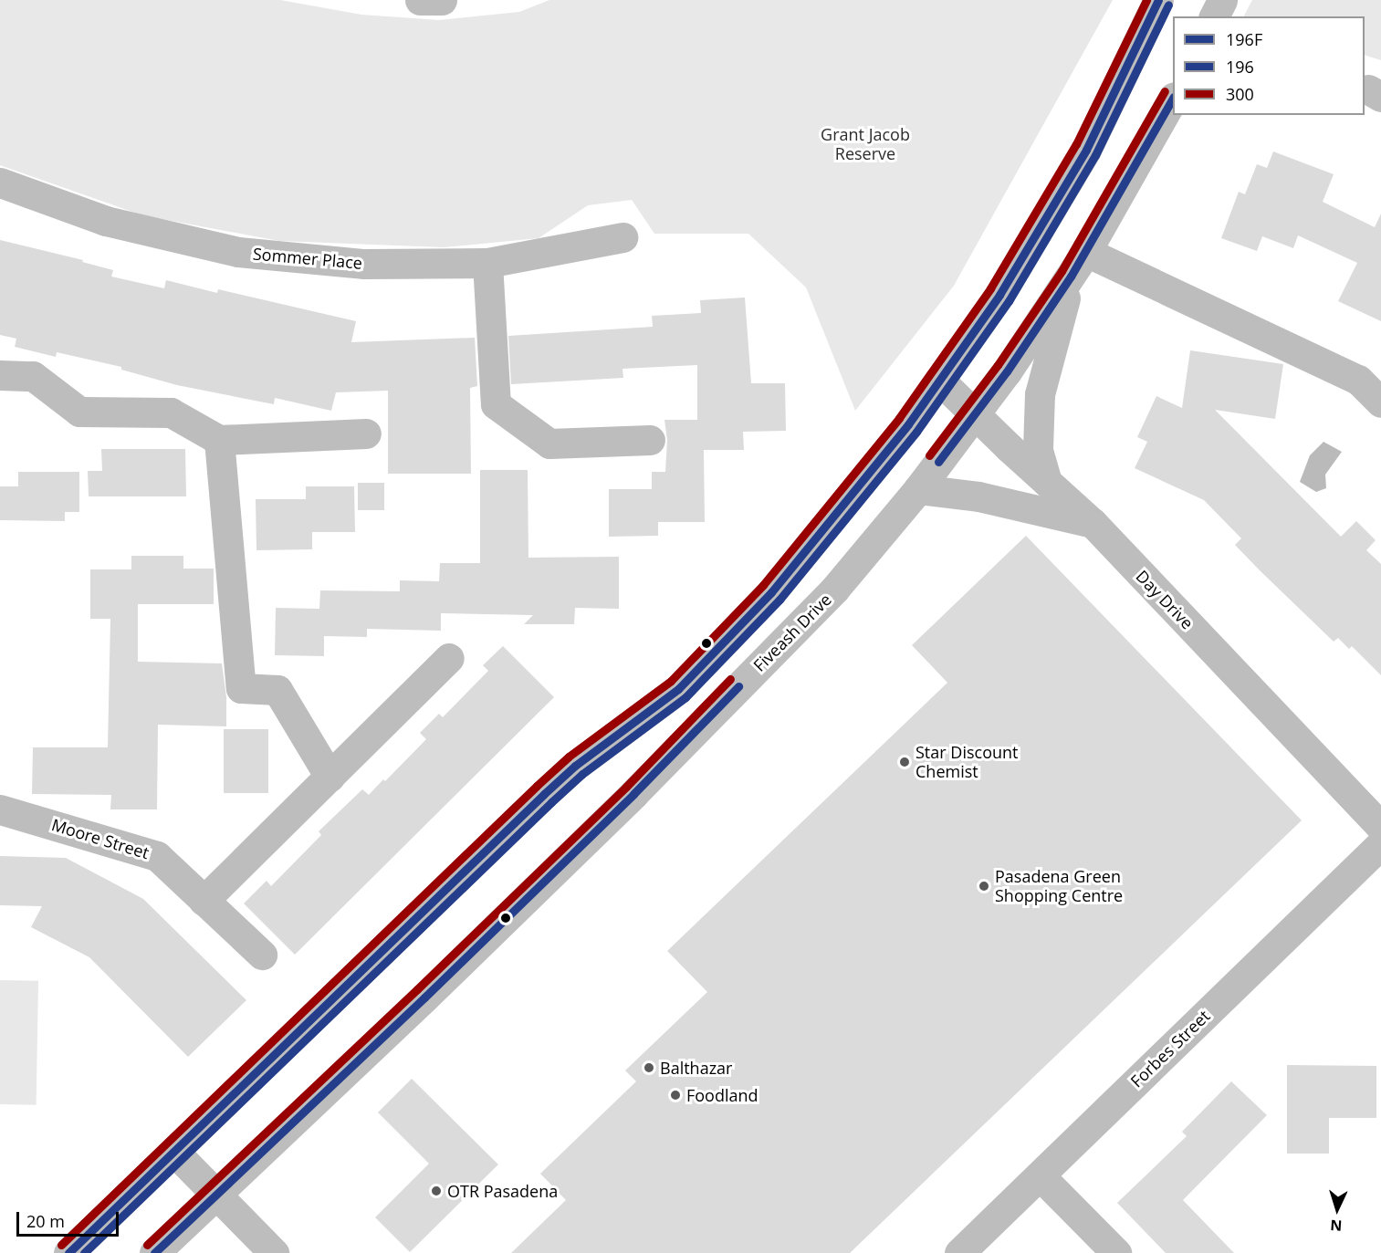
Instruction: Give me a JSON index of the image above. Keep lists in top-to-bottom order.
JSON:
{
  "streets": {
    "main road": [
      "Sommer Place",
      "Day Drive",
      "Fiveash Drive",
      "Moore Street",
      "Forbes Street"
    ]
  },
  "crossings": [
    ["Day Drive", "Fiveash Drive"]
  ],
  "parks": ["Grant Jacob Reserve"],
  "places": [
    "Star Discount Chemist",
    "Pasadena Green Shopping Centre",
    "Balthazar",
    "Foodland",
    "OTR Pasadena"
  ],
  "lines": ["transit line 196F", "transit line 300", "transit line 196"],
  "legend": ["196F", "196", "300"],
  "scale_bar": "20 m",
  "north": "bottom"
}
